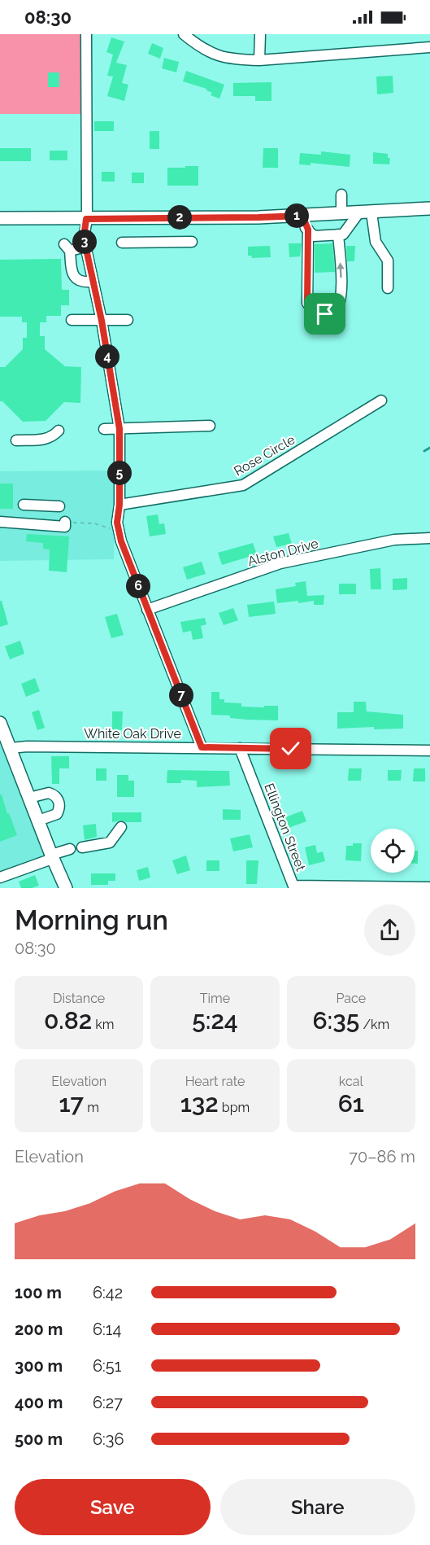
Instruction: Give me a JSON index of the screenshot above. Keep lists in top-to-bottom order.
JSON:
{
  "streets": {
    "street": [
      "Rose Circle",
      "Alston Drive",
      "White Oak Drive",
      "Ellington Street"
    ]
  },
  "crossings": [
    ["White Oak Drive", "Ellington Street"]
  ],
  "page": {
    "status": "08:30",
    "pins": [
      "1",
      "2",
      "3",
      "4",
      "5",
      "6",
      "7"
    ],
    "heading": ["Morning run", "08:30"],
    "stats": [
      ["Distance", "0.82 km"],
      ["Time", "5:24"],
      ["Pace", "6:35 /km"],
      ["Elevation", "17 m"],
      ["Heart rate", "132 bpm"],
      ["kcal", "61"]
    ],
    "chart": ["Elevation", "70–86 m"],
    "list": [
      {
        "name": "100 m",
        "note": "6:42"
      },
      {
        "name": "200 m",
        "note": "6:14"
      },
      {
        "name": "300 m",
        "note": "6:51"
      },
      {
        "name": "400 m",
        "note": "6:27"
      },
      {
        "name": "500 m",
        "note": "6:36"
      }
    ],
    "buttons": ["Save", "Share"]
  }
}
